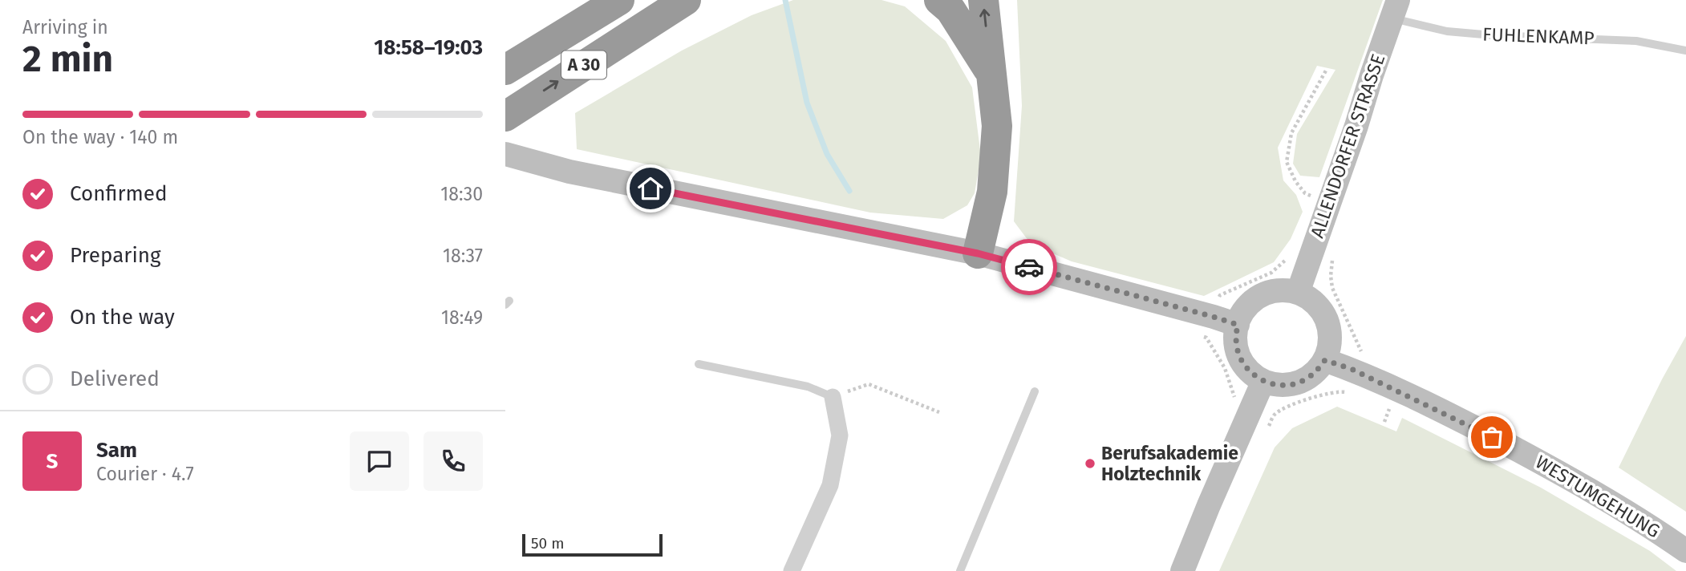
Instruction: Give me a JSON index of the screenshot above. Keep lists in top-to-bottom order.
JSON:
{
  "streets": {
    "highway": ["A 30"],
    "main road": ["ALLENDORFER STRASSE", "WESTUMGEHUNG"],
    "lane": ["FUHLENKAMP"]
  },
  "crossings": [
    ["FUHLENKAMP", "ALLENDORFER STRASSE"],
    ["ALLENDORFER STRASSE", "WESTUMGEHUNG"]
  ],
  "places": ["Berufsakademie Holztechnik"],
  "scale_bar": "50 m",
  "page": {
    "heading": ["2 min", "Arriving in", "18:58–19:03"],
    "panel": ["Sam", "Courier · 4.7"],
    "bar": "On the way · 140 m",
    "list": [
      ["Confirmed", "18:30"],
      ["Preparing", "18:37"],
      ["On the way", "18:49"],
      "Delivered"
    ],
    "round": "S",
    "scale": "50 m"
  }
}
